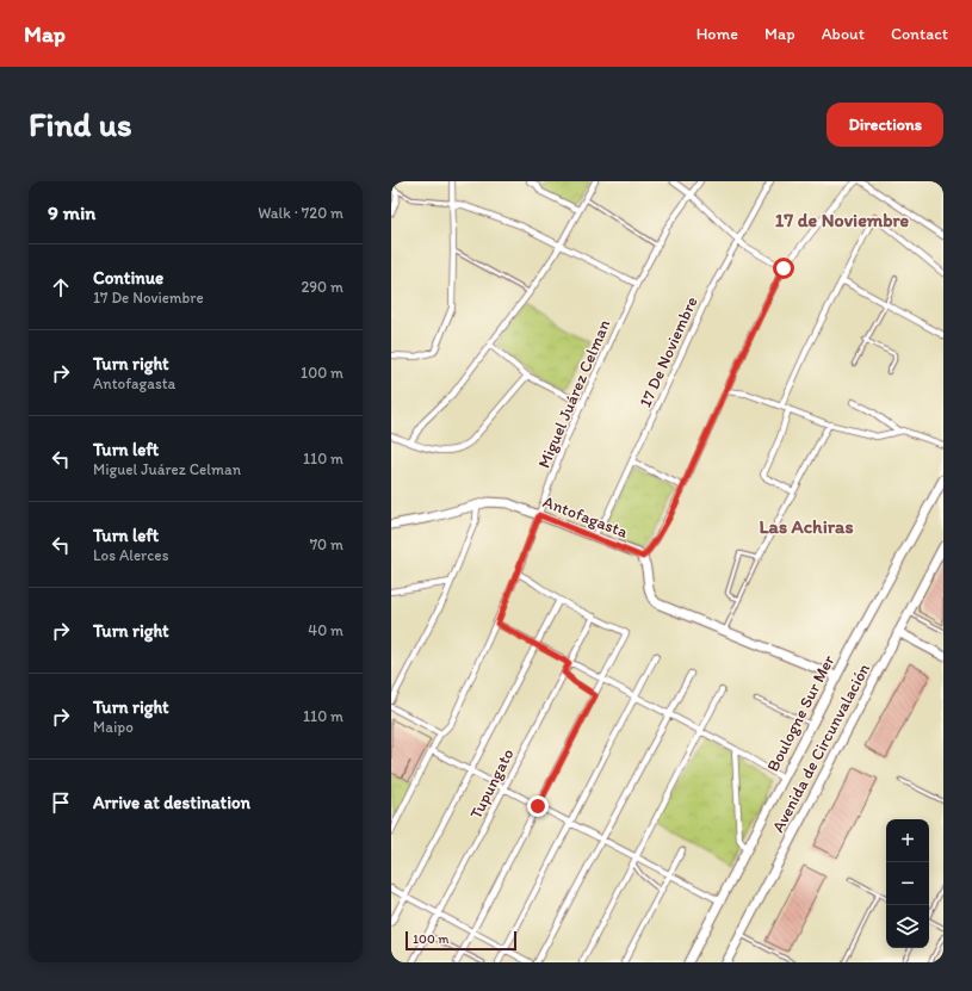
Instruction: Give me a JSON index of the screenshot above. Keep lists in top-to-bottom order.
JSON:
{
  "streets": {
    "street": [
      "17 De Noviembre",
      "Miguel Juárez Celman",
      "Antofagasta",
      "Boulogne Sur Mer",
      "Avenida de Circunvalación",
      "Tupungato"
    ]
  },
  "crossings": [
    ["17 De Noviembre", "Antofagasta"],
    ["Miguel Juárez Celman", "Antofagasta"],
    ["Antofagasta", "Boulogne Sur Mer"]
  ],
  "districts": ["17 de Noviembre", "Las Achiras"],
  "scale_bar": "100 m",
  "page": {
    "header": "Map",
    "nav": [
      "Home",
      "Map",
      "About",
      "Contact"
    ],
    "buttons": "Directions",
    "title": "Find us",
    "heading": ["9 min", "Walk · 720 m"],
    "list": [
      ["Continue", "17 De Noviembre", "290 m"],
      ["Turn right", "Antofagasta", "100 m"],
      ["Turn left", "Miguel Juárez Celman", "110 m"],
      ["Turn left", "Los Alerces", "70 m"],
      ["Turn right", "40 m"],
      ["Turn right", "Maipo", "110 m"],
      "Arrive at destination"
    ],
    "map_buttons": ["+", "−"],
    "scale": "100 m"
  }
}
